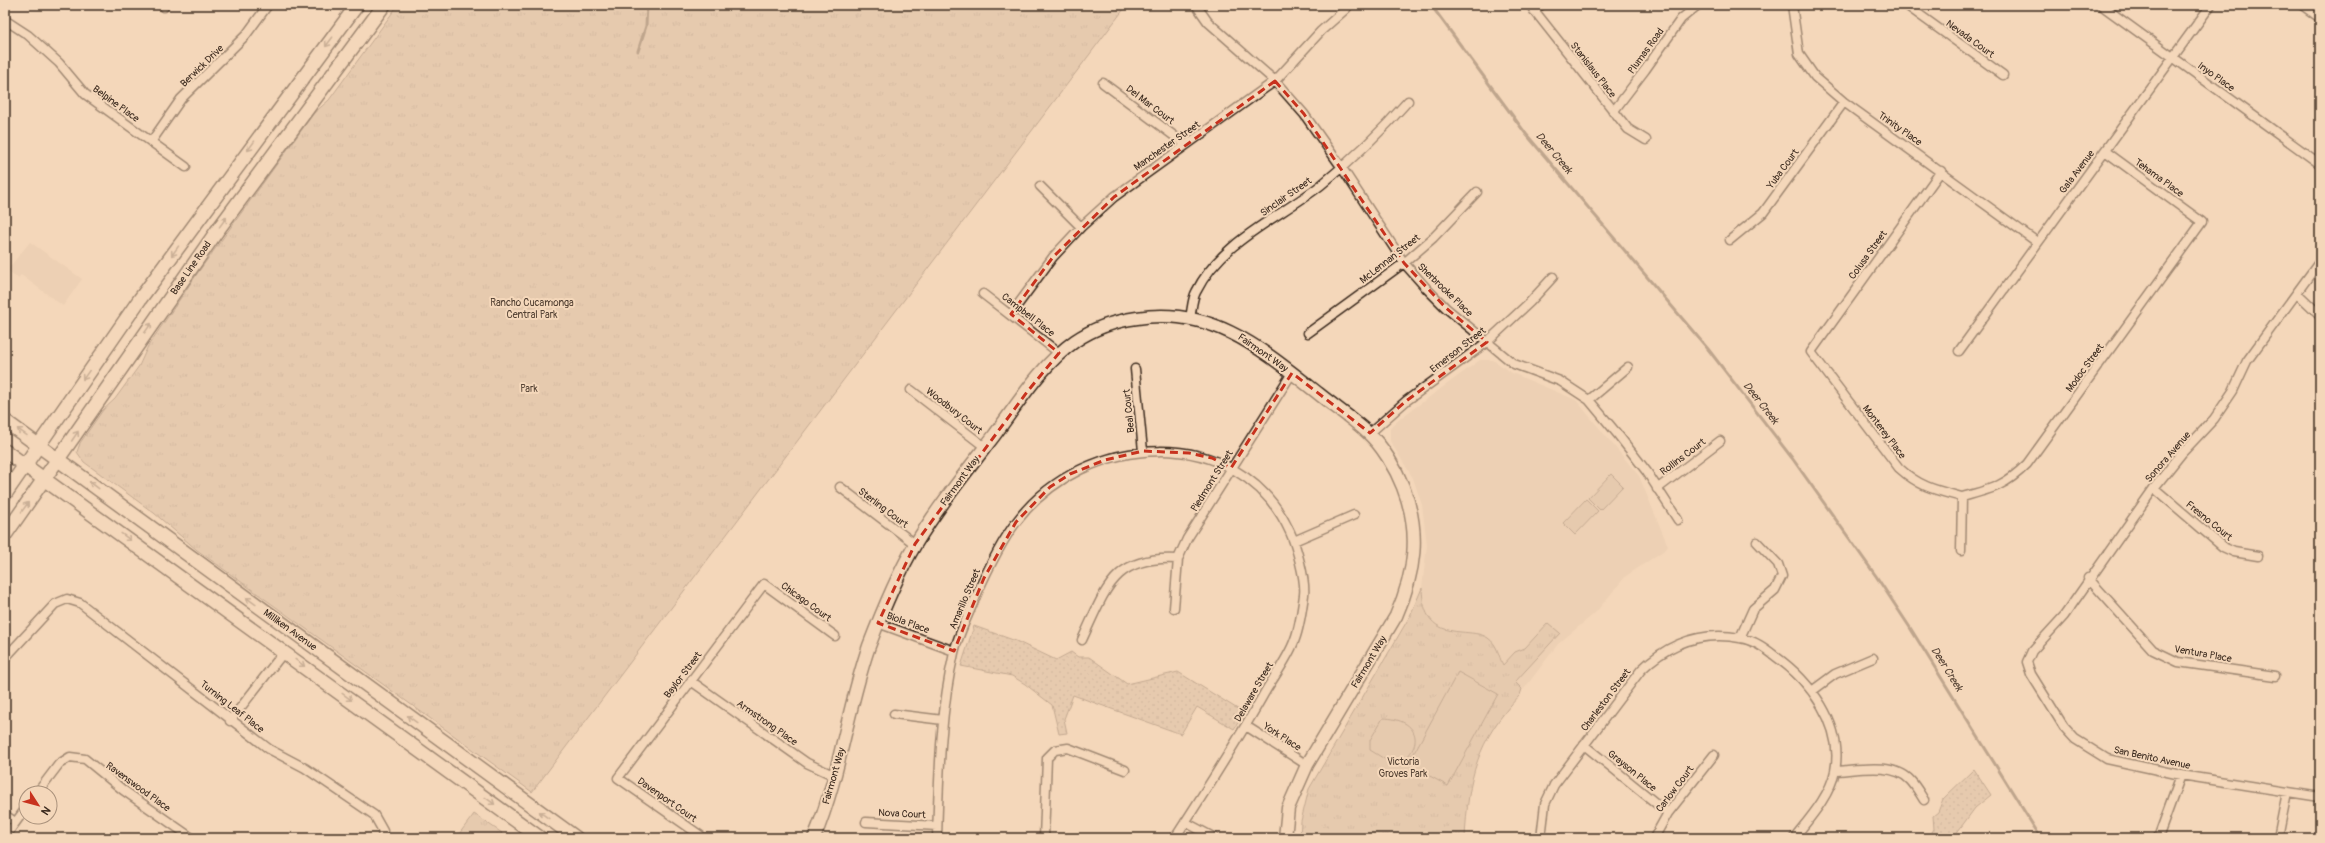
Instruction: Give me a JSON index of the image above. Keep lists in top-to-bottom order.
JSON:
{
  "streets": {
    "main road": ["Base Line Road", "Milliken Avenue"],
    "street": [
      "Nevada Court",
      "Plumas Road",
      "Berwick Drive",
      "Stanislaus Place",
      "Inyo Place",
      "Belpine Place",
      "Del Mar Court",
      "Trinity Place",
      "Manchester Street",
      "Yuba Court",
      "Gala Avenue",
      "Tehama Place",
      "Sinclair Street",
      "Colusa Street",
      "McLennan Street",
      "Sherbrooke Place",
      "Campbell Place",
      "Emerson Street",
      "Fairmont Way",
      "Modoc Street",
      "Woodbury Court",
      "Beal Court",
      "Monterey Place",
      "Rollins Court",
      "Sonora Avenue",
      "Piedmont Street",
      "Sterling Court",
      "Fresno Court",
      "Amarillo Street",
      "Chicago Court",
      "Biola Place",
      "Ventura Place",
      "Baylor Street",
      "Delaware Street",
      "Charleston Street",
      "Turning Leaf Place",
      "Armstrong Place",
      "York Place",
      "San Benito Avenue",
      "Grayson Place",
      "Ravenswood Place",
      "Carlow Court",
      "Davenport Court",
      "Nova Court"
    ]
  },
  "crossings": [
    ["Plumas Road", "Stanislaus Place"],
    ["Berwick Drive", "Belpine Place"],
    ["Inyo Place", "Gala Avenue"],
    ["Del Mar Court", "Manchester Street"],
    ["Trinity Place", "Yuba Court"],
    ["Trinity Place", "Gala Avenue"],
    ["Trinity Place", "Colusa Street"],
    ["Manchester Street", "Sherbrooke Place"],
    ["Manchester Street", "Campbell Place"],
    ["Gala Avenue", "Tehama Place"],
    ["Tehama Place", "Modoc Street"],
    ["Sinclair Street", "Sherbrooke Place"],
    ["Sinclair Street", "Fairmont Way"],
    ["Colusa Street", "Monterey Place"],
    ["McLennan Street", "Sherbrooke Place"],
    ["Base Line Road", "Milliken Avenue"],
    ["Sherbrooke Place", "Emerson Street"],
    ["Sherbrooke Place", "Rollins Court"],
    ["Campbell Place", "Fairmont Way"],
    ["Emerson Street", "Fairmont Way"],
    ["Fairmont Way", "Woodbury Court"],
    ["Fairmont Way", "Piedmont Street"],
    ["Fairmont Way", "Sterling Court"],
    ["Fairmont Way", "Biola Place"],
    ["Fairmont Way", "Armstrong Place"],
    ["Fairmont Way", "York Place"],
    ["Modoc Street", "Monterey Place"],
    ["Beal Court", "Amarillo Street"],
    ["Sonora Avenue", "Fresno Court"],
    ["Sonora Avenue", "Ventura Place"],
    ["Sonora Avenue", "San Benito Avenue"],
    ["Piedmont Street", "Amarillo Street"],
    ["Piedmont Street", "Delaware Street"],
    ["Amarillo Street", "Biola Place"],
    ["Amarillo Street", "Delaware Street"],
    ["Amarillo Street", "Nova Court"],
    ["Chicago Court", "Baylor Street"],
    ["Baylor Street", "Armstrong Place"],
    ["Baylor Street", "Davenport Court"],
    ["Delaware Street", "York Place"],
    ["Charleston Street", "Grayson Place"],
    ["Grayson Place", "Carlow Court"]
  ],
  "water": ["Deer Creek"],
  "parks": ["Rancho Cucamonga Central Park", "Park", "Victoria Groves Park"],
  "north": "bottom right"
}
